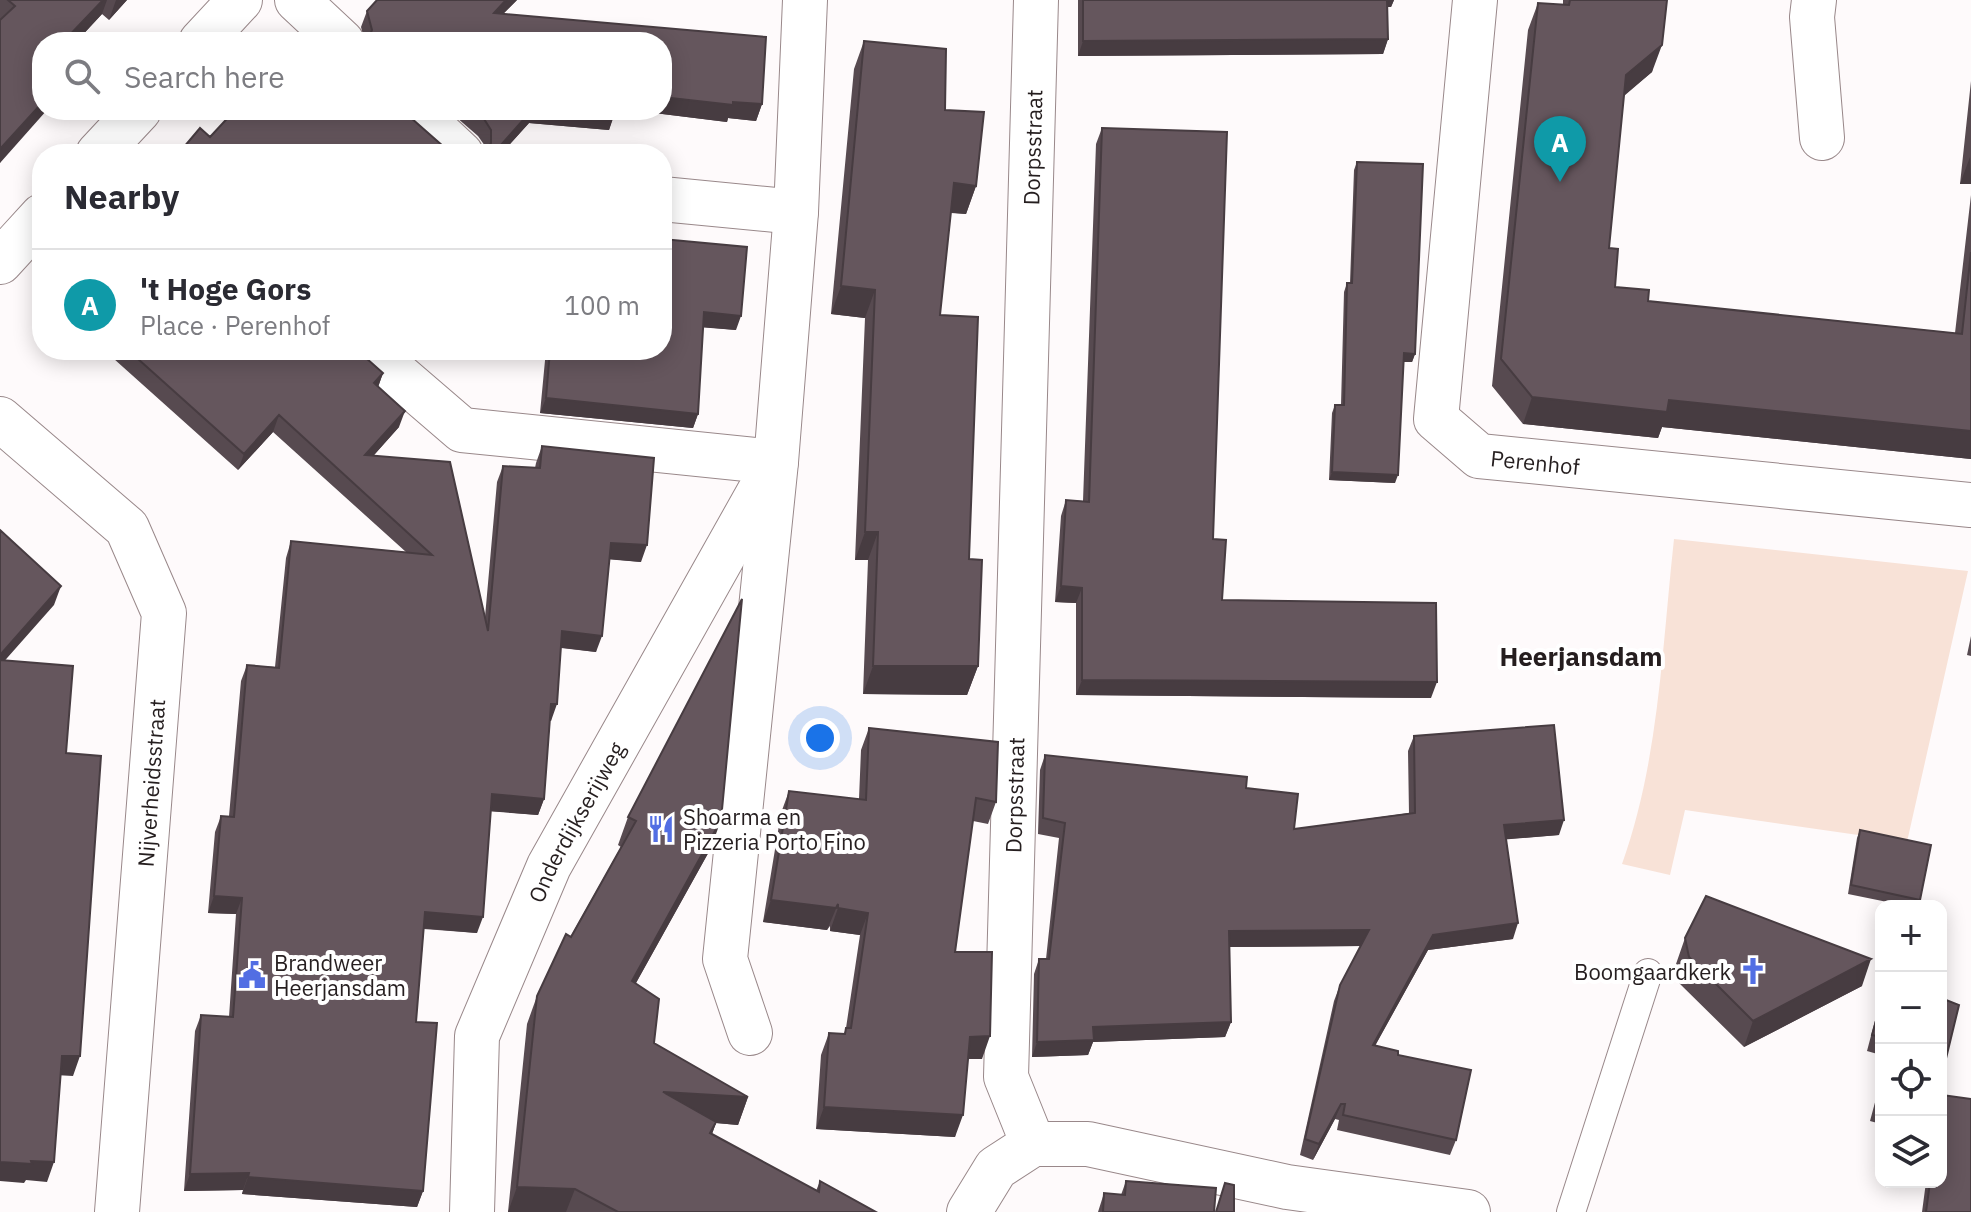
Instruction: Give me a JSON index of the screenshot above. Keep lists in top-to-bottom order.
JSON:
{
  "streets": {
    "street": [
      "Dorpsstraat",
      "Perenhof",
      "Nijverheidsstraat",
      "Onderdijkserijweg"
    ]
  },
  "districts": ["Heerjansdam"],
  "places": {
    "restaurant": ["Shoarma en Pizzeria Porto Fino"],
    "church": ["Boomgaardkerk"],
    "public building": ["Brandweer Heerjansdam"]
  },
  "page": {
    "search": "Search here",
    "pins": "A",
    "heading": "Nearby",
    "list": [
      {
        "mark": "A",
        "name": "'t Hoge Gors",
        "note": "Place · Perenhof",
        "value": "100 m"
      }
    ],
    "map_buttons": ["+", "−"]
  }
}
